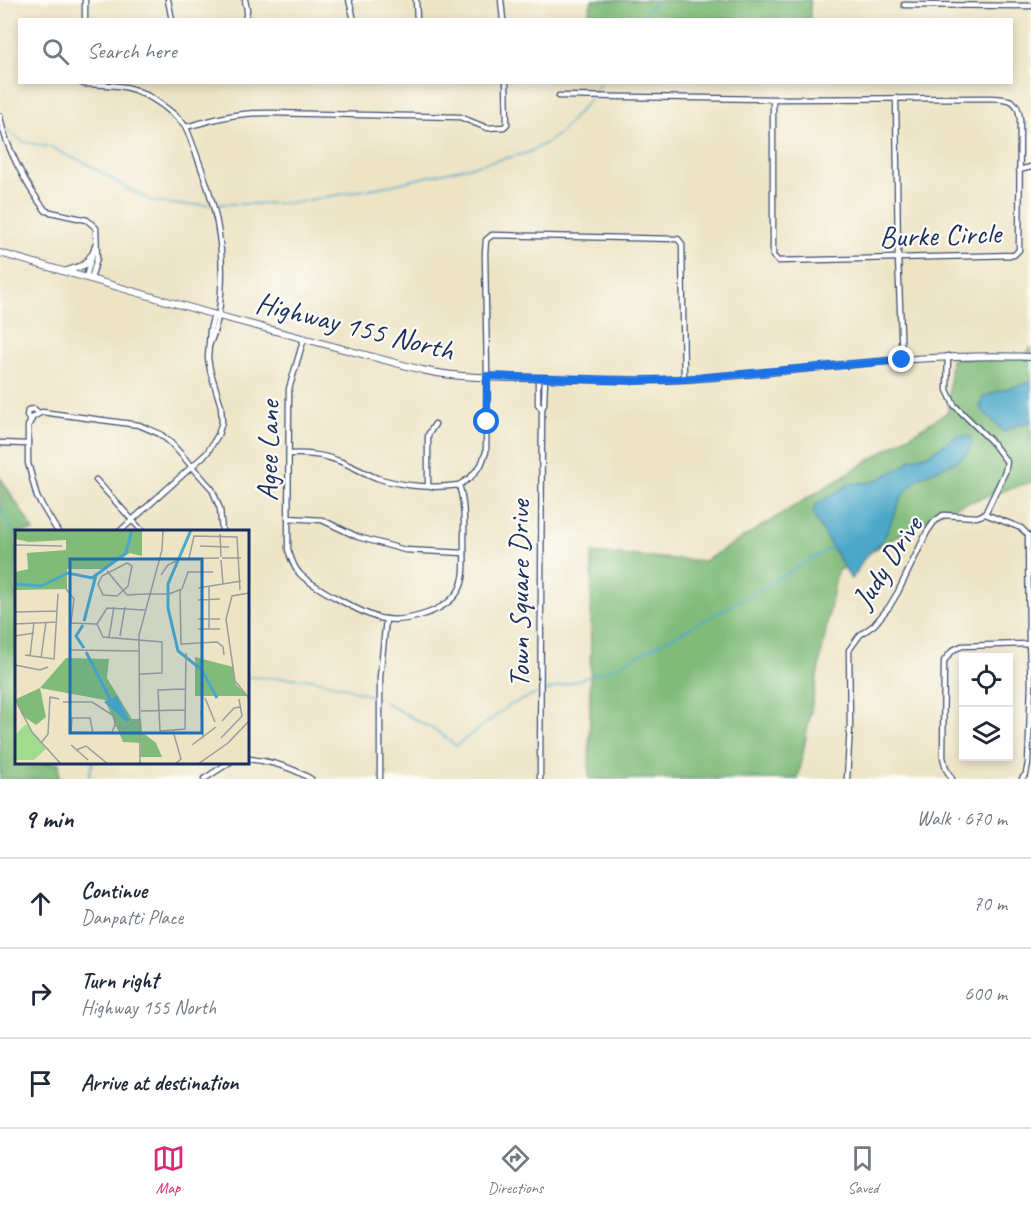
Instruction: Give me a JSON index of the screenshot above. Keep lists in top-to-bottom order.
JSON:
{
  "streets": {
    "main road": ["Highway 155 North"],
    "street": [
      "Burke Circle",
      "Agee Lane",
      "Judy Drive",
      "Town Square Drive"
    ]
  },
  "crossings": [
    ["Highway 155 North", "Agee Lane"],
    ["Highway 155 North", "Town Square Drive"]
  ],
  "page": {
    "search": "Search here",
    "heading": ["9 min", "Walk · 670 m"],
    "list": [
      ["Continue", "Danpatti Place", "70 m"],
      ["Turn right", "Highway 155 North", "600 m"],
      "Arrive at destination"
    ],
    "nav": ["Map", "Directions", "Saved"]
  }
}
